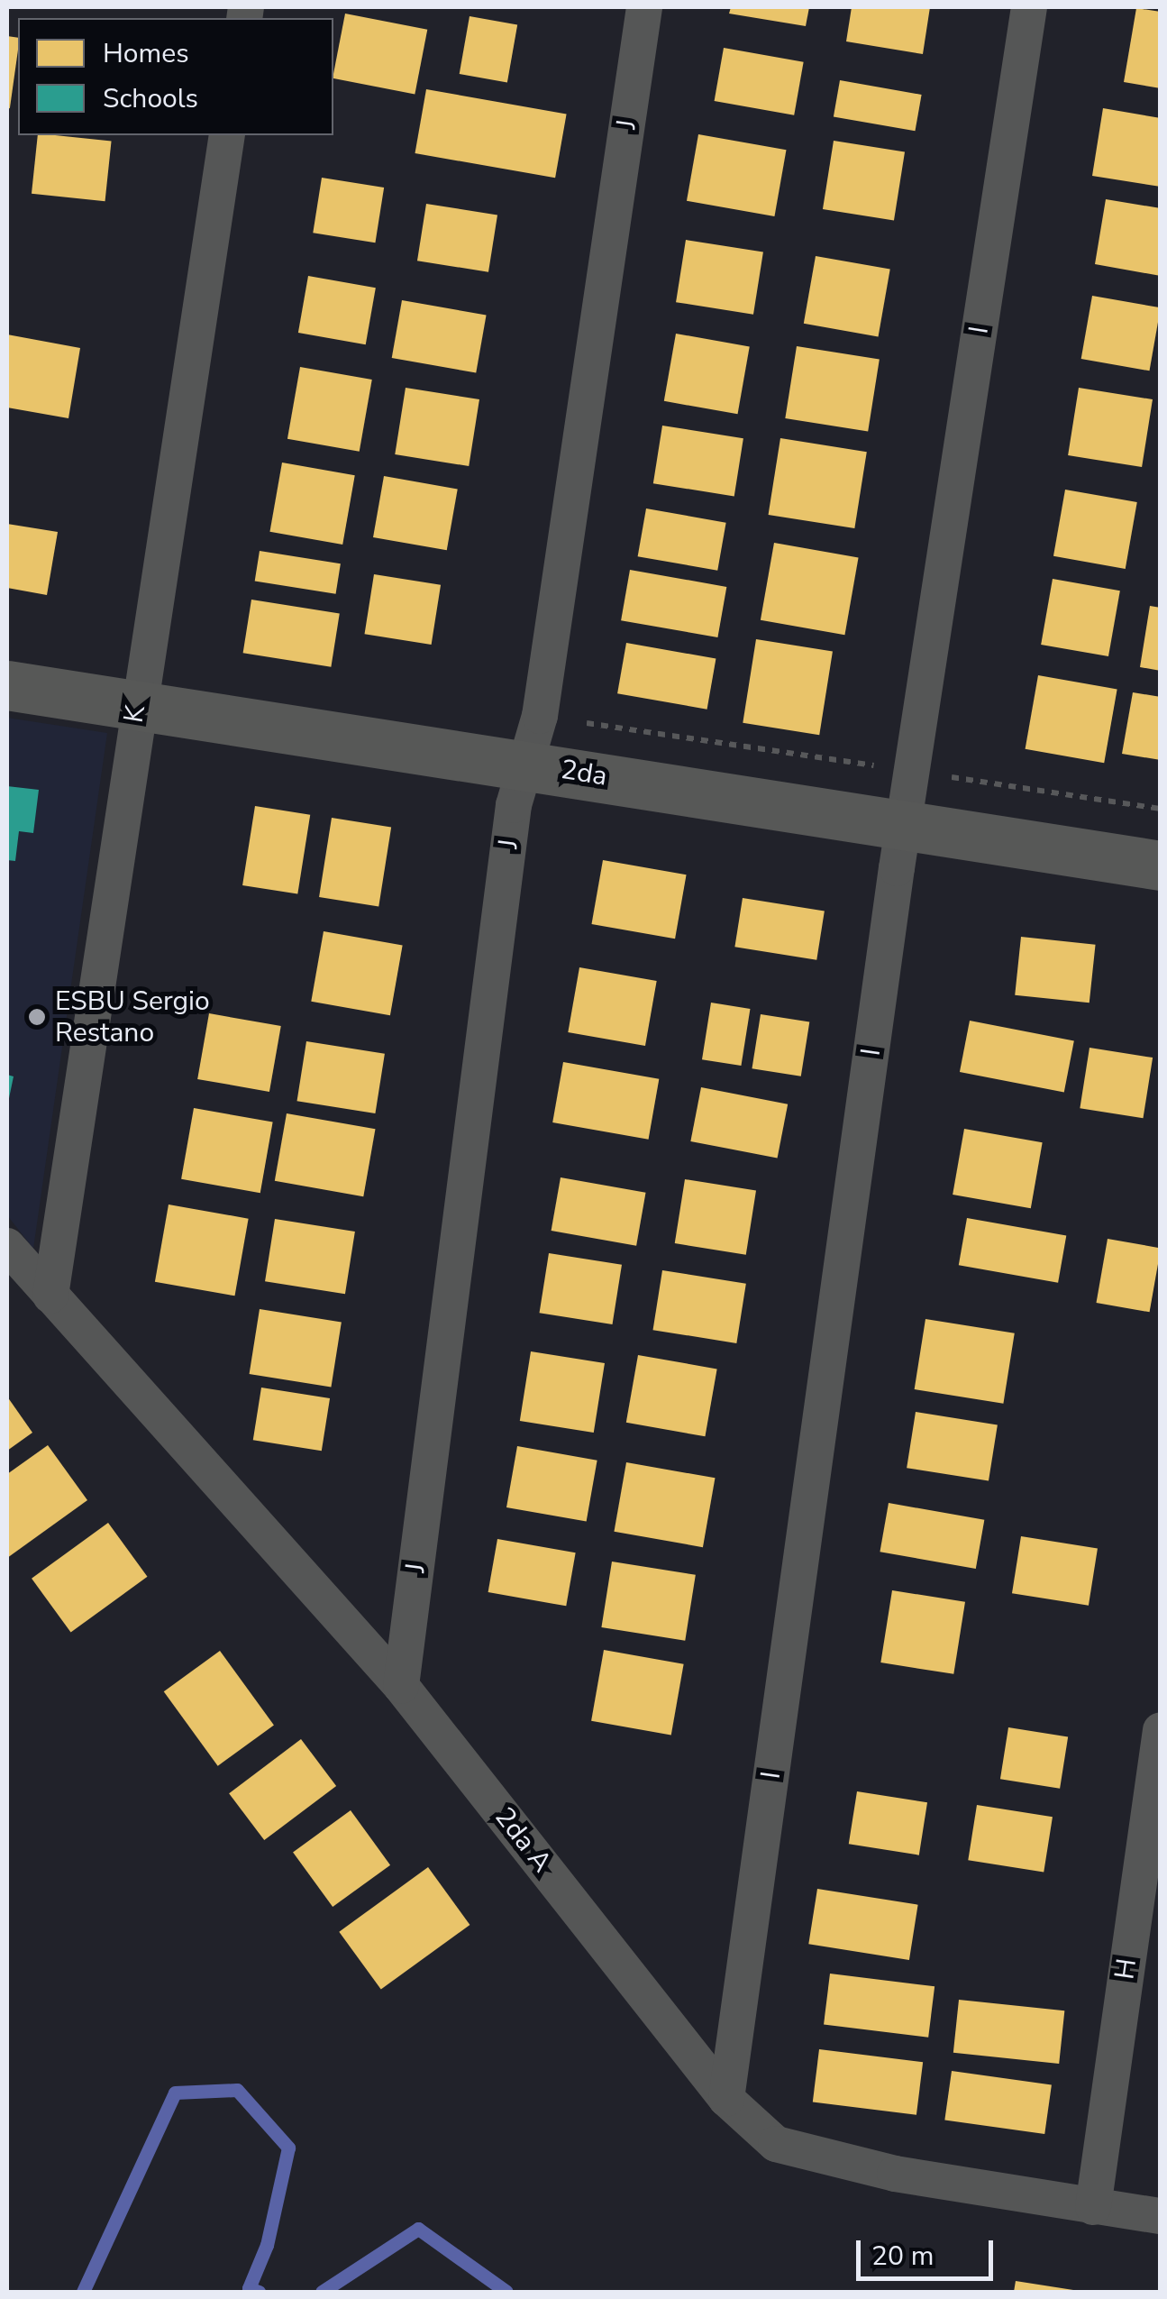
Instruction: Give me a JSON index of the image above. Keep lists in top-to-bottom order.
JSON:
{
  "streets": {
    "street": [
      "J",
      "I",
      "K",
      "2da",
      "2da A",
      "H"
    ]
  },
  "crossings": [
    ["J", "2da"],
    ["J", "2da A"],
    ["I", "2da"],
    ["I", "2da A"],
    ["K", "2da"],
    ["K", "2da A"],
    ["2da A", "H"]
  ],
  "places": ["ESBU Sergio Restano"],
  "legend": ["Homes", "Schools"],
  "scale_bar": "20 m"
}
